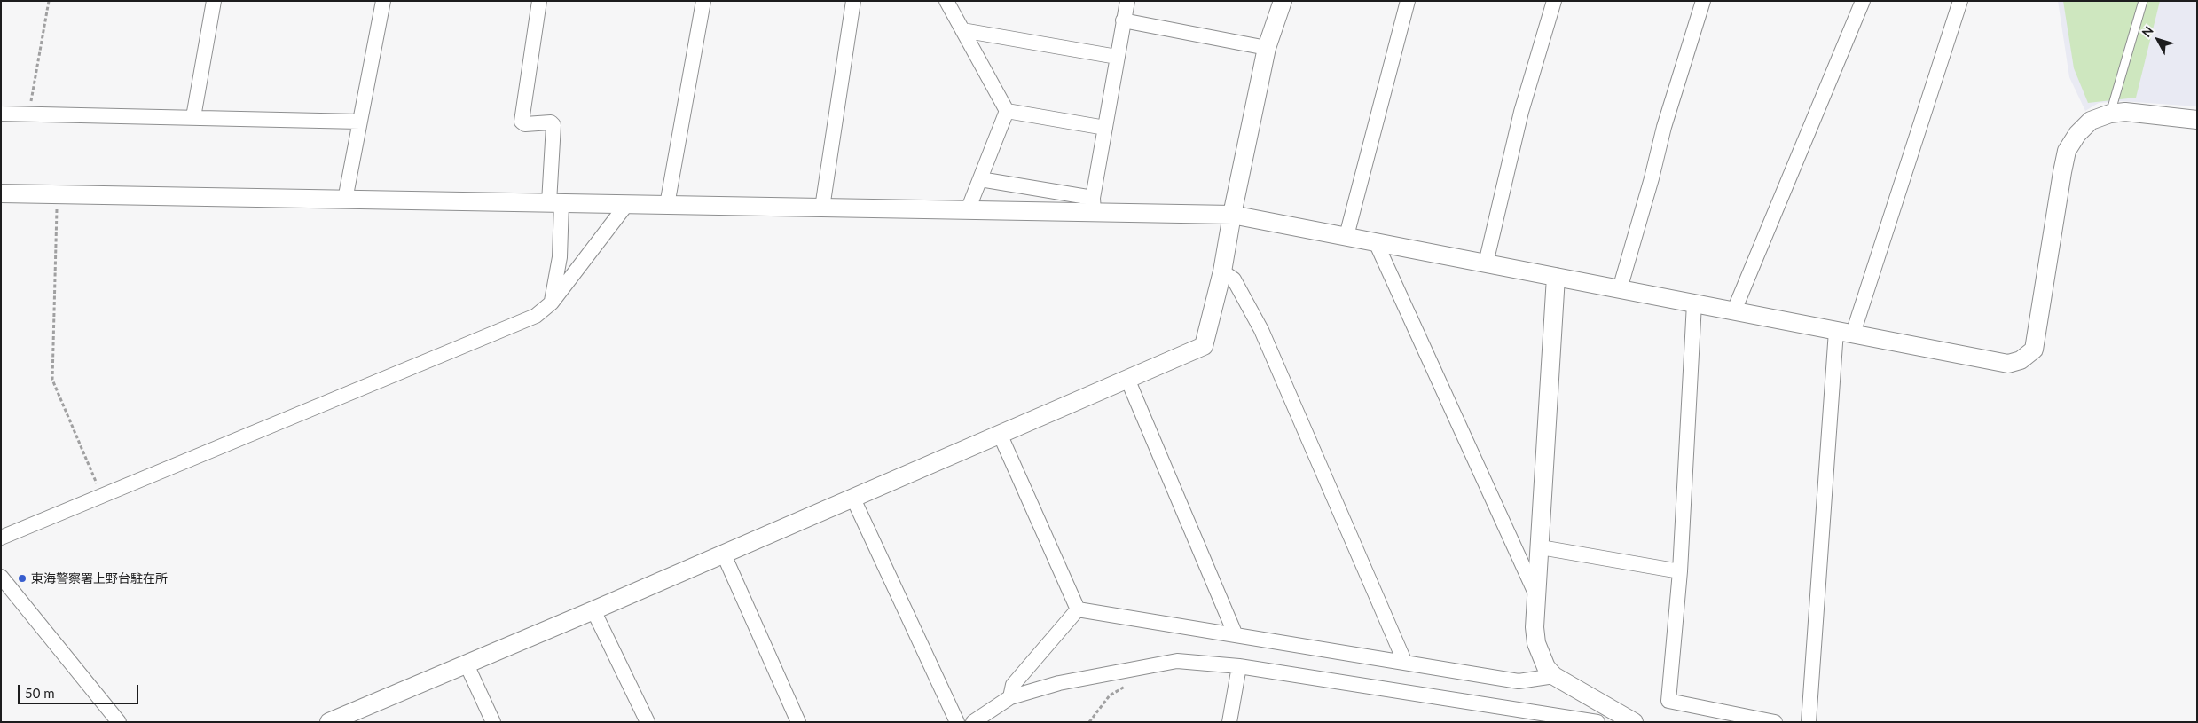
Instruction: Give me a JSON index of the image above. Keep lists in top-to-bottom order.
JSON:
{
  "places": ["東海警察署上野台駐在所"],
  "scale_bar": "50 m",
  "north": "top left"
}
